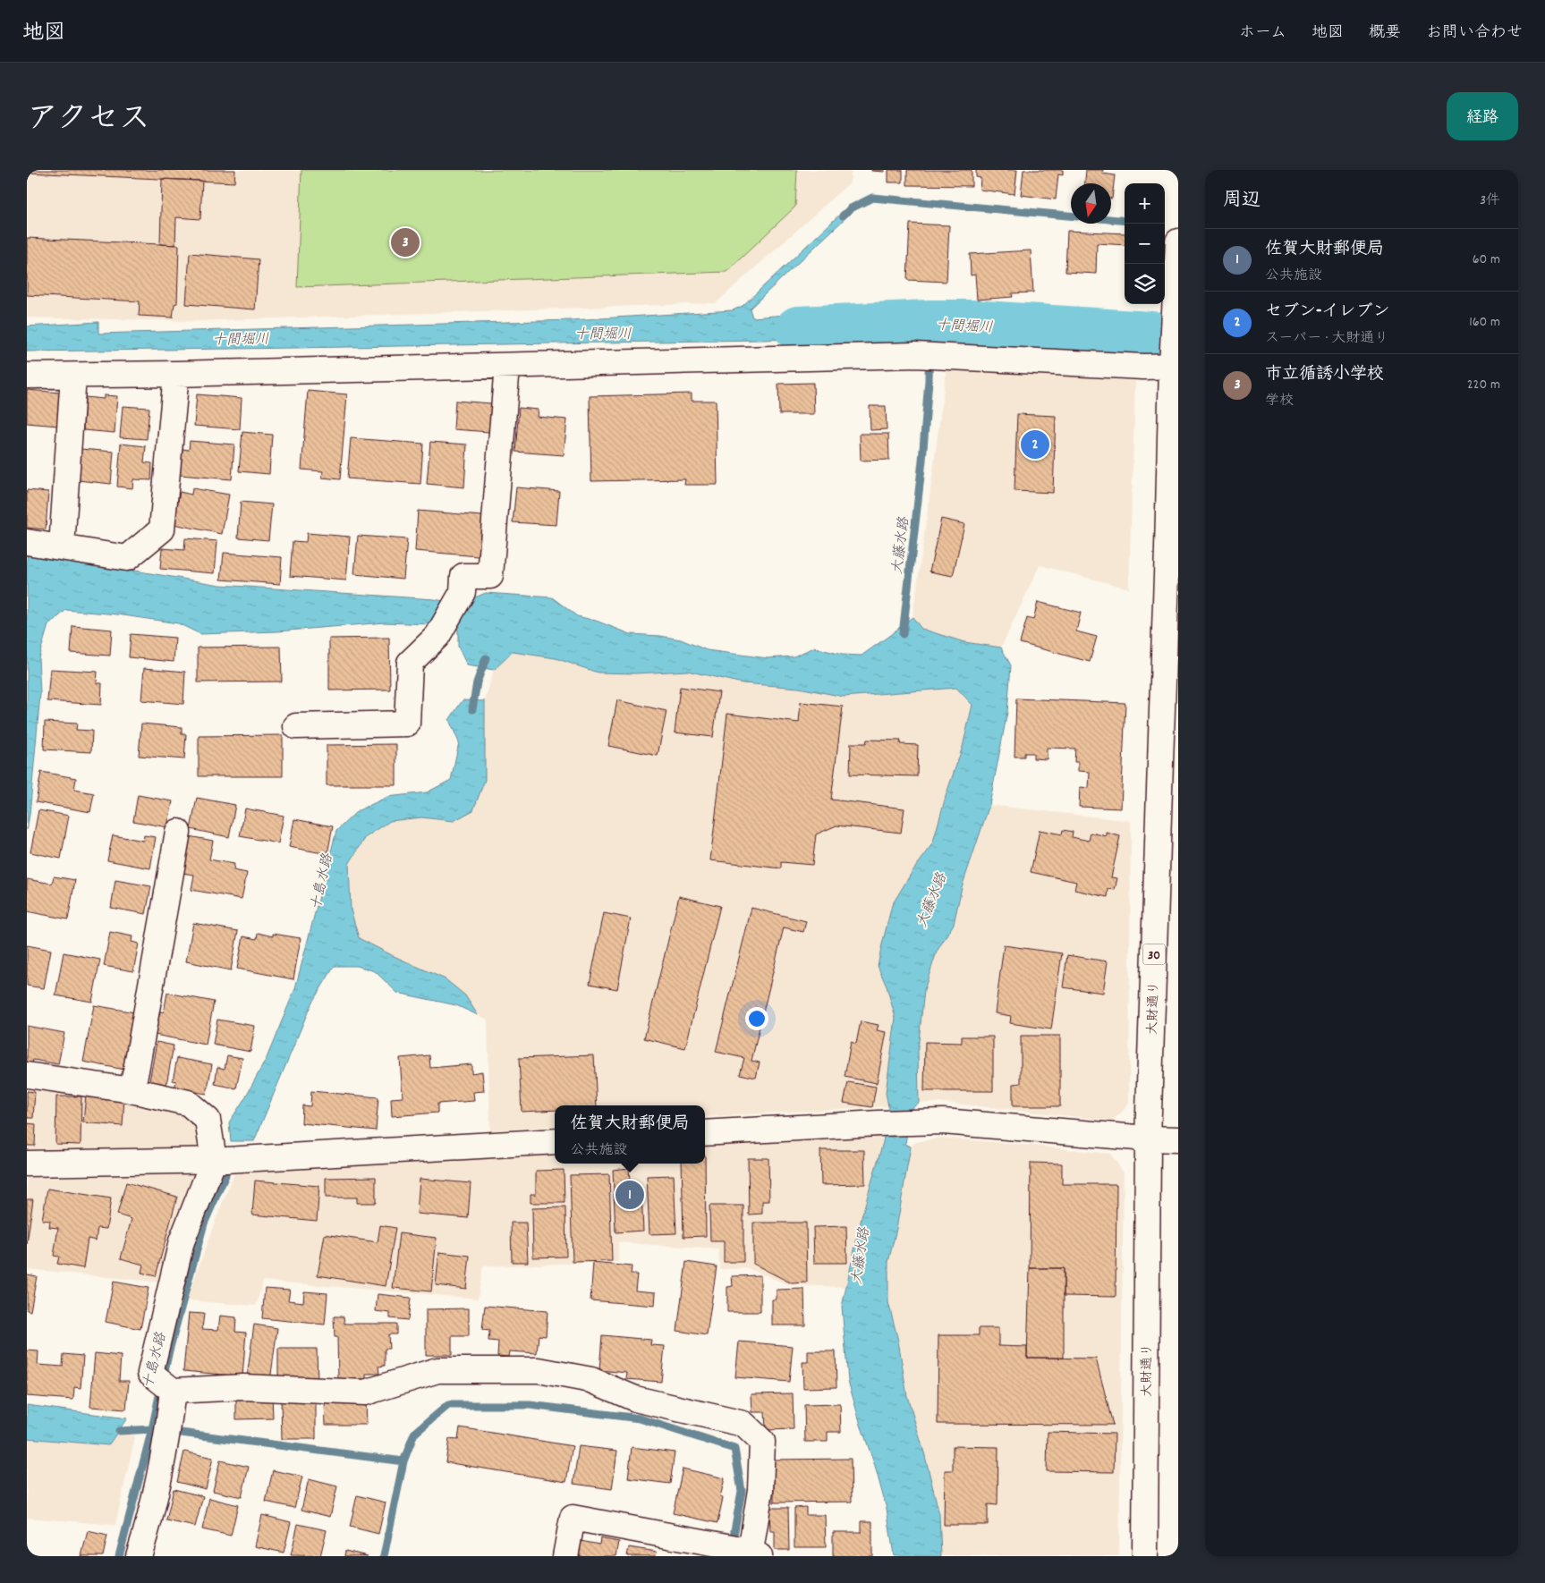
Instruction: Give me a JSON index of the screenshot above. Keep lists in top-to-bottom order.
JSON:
{
  "streets": {
    "street": ["30", "大財通り"]
  },
  "crossings": [
    ["30", "大財通り"]
  ],
  "water": ["十間堀川", "大藤水路", "十島水路"],
  "north": "bottom",
  "page": {
    "header": "地図",
    "nav": [
      "ホーム",
      "地図",
      "概要",
      "お問い合わせ"
    ],
    "title": "アクセス",
    "buttons": "経路",
    "heading": ["周辺", "3件"],
    "map_buttons": ["+", "−"],
    "pins": ["3", "2", "1"],
    "list": [
      {
        "mark": "1",
        "name": "佐賀大財郵便局",
        "note": "公共施設",
        "value": "60 m"
      },
      {
        "mark": "2",
        "name": "セブン-イレブン",
        "note": "スーパー · 大財通り",
        "value": "160 m"
      },
      {
        "mark": "3",
        "name": "市立循誘小学校",
        "note": "学校",
        "value": "220 m"
      }
    ],
    "popup": ["佐賀大財郵便局", "公共施設"]
  }
}
